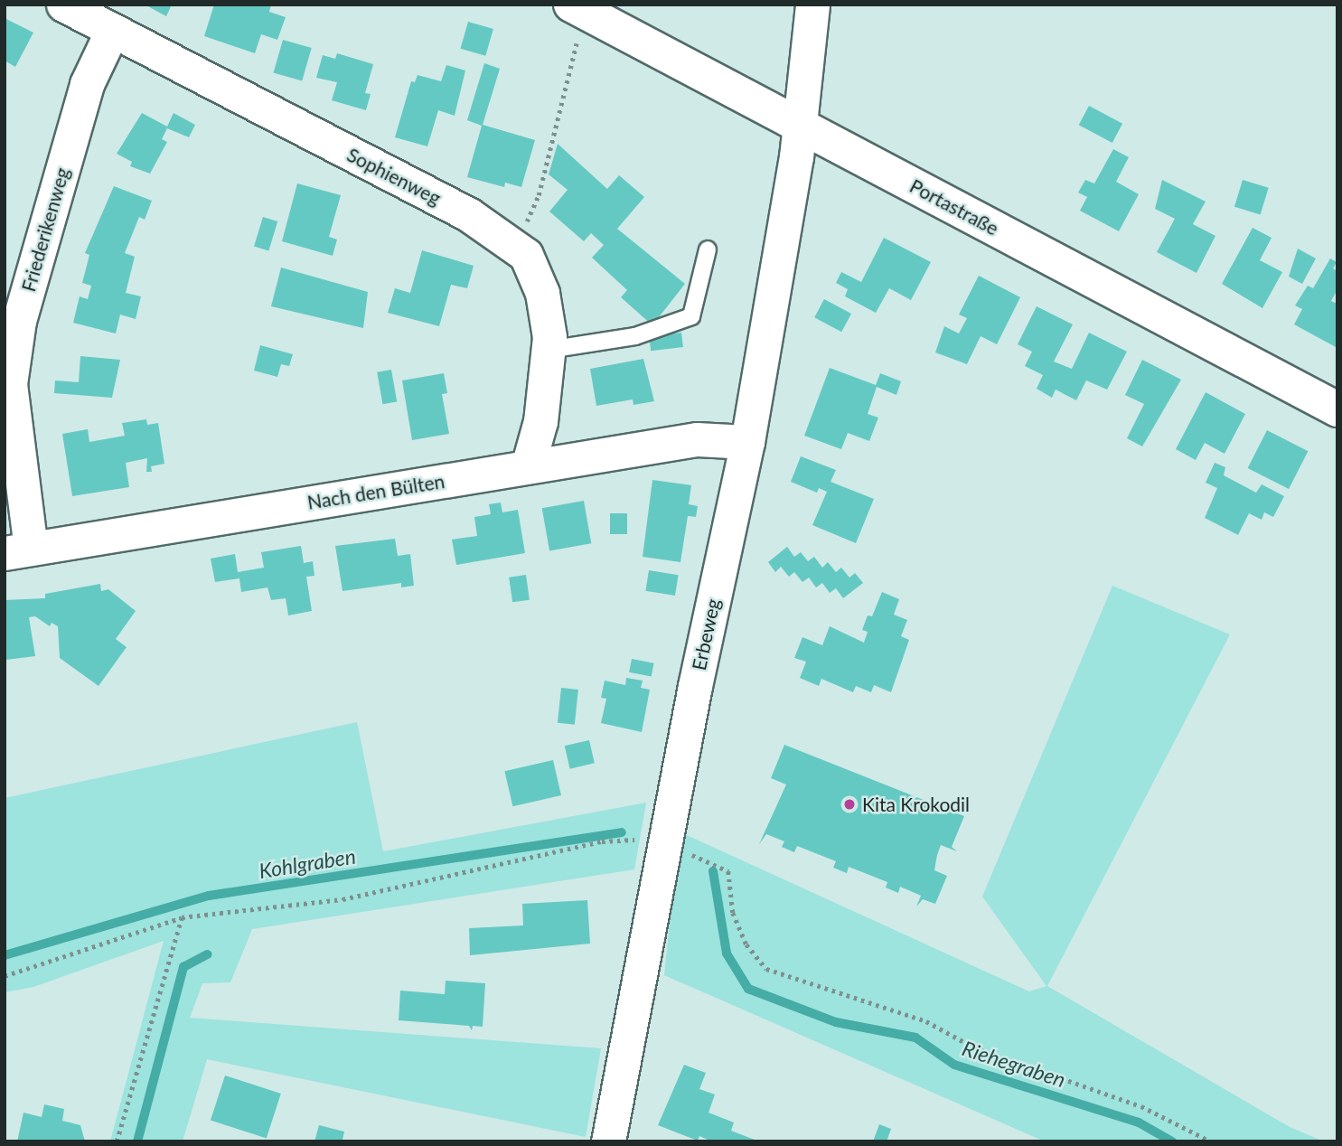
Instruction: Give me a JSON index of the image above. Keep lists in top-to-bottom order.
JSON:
{
  "streets": {
    "main road": ["Portastraße"],
    "street": [
      "Sophienweg",
      "Friederikenweg",
      "Nach den Bülten",
      "Erbeweg"
    ]
  },
  "crossings": [
    ["Sophienweg", "Friederikenweg"],
    ["Sophienweg", "Nach den Bülten"],
    ["Portastraße", "Erbeweg"],
    ["Friederikenweg", "Nach den Bülten"],
    ["Nach den Bülten", "Erbeweg"]
  ],
  "water": ["Kohlgraben", "Riehegraben"],
  "places": ["Kita Krokodil"]
}
